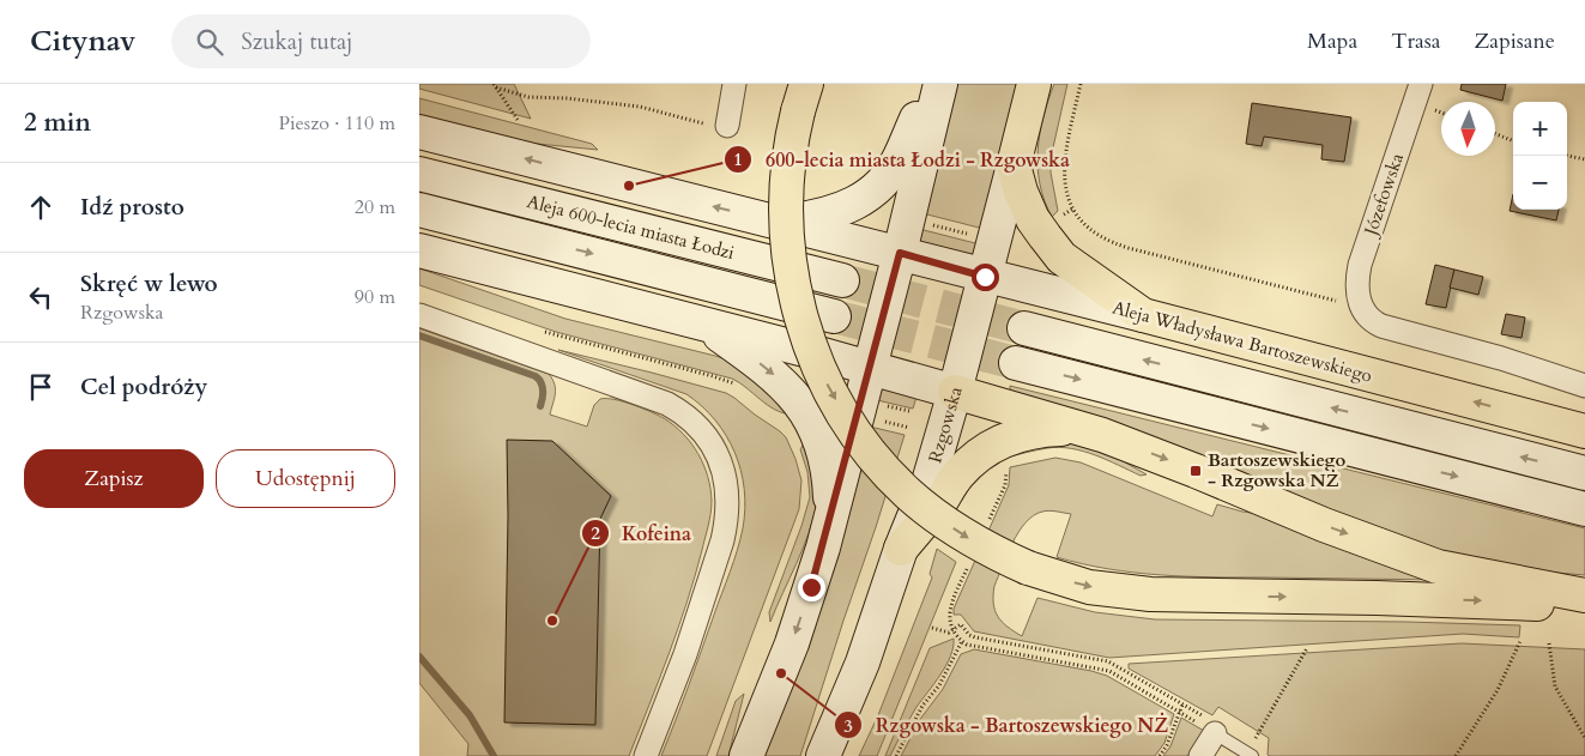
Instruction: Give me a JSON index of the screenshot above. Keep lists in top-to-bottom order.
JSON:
{
  "streets": {
    "main road": ["Aleja 600-lecia miasta Łodzi", "Aleja Władysława Bartoszewskiego", "Rzgowska"],
    "street": ["Józefowska"]
  },
  "crossings": [
    ["Aleja Władysława Bartoszewskiego", "Rzgowska"]
  ],
  "places": {
    "other": ["600-lecia miasta Łodzi - Rzgowska", "Kofeina", "Rzgowska - Bartoszewskiego NŻ"],
    "transit": ["Bartoszewskiego - Rzgowska NŻ"]
  },
  "north": "bottom",
  "page": {
    "header": "Citynav",
    "search": "Szukaj tutaj",
    "nav": ["Mapa", "Trasa", "Zapisane"],
    "heading": ["2 min", "Pieszo · 110 m"],
    "map_buttons": ["+", "−"],
    "list": [
      ["Idź prosto", "20 m"],
      ["Skręć w lewo", "Rzgowska", "90 m"],
      "Cel podróży"
    ],
    "buttons": ["Zapisz", "Udostępnij"]
  }
}
